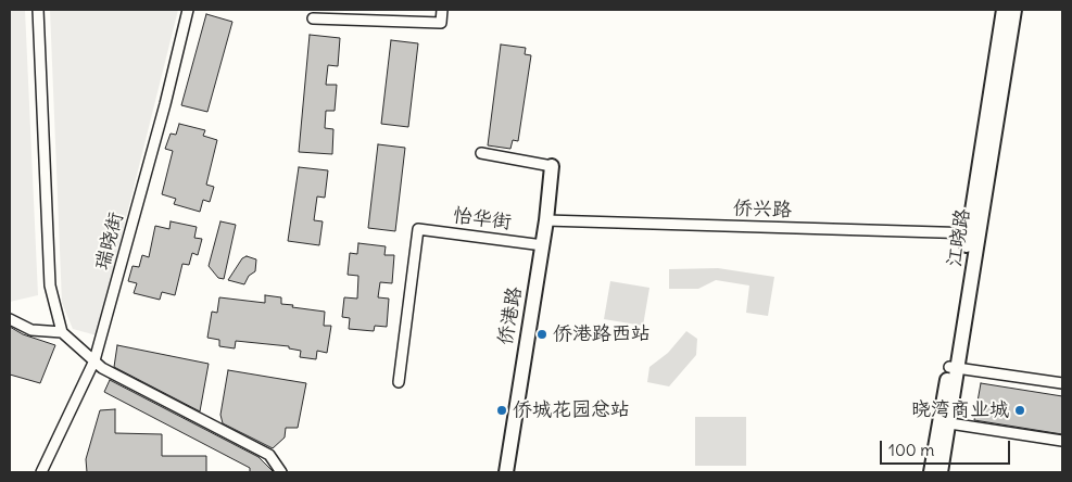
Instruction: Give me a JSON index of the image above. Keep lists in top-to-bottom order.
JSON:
{
  "streets": {
    "street": [
      "侨兴路",
      "怡华街",
      "江晓路",
      "瑞晓街",
      "侨港路"
    ]
  },
  "crossings": [
    ["侨兴路", "江晓路"],
    ["侨兴路", "侨港路"],
    ["怡华街", "侨港路"]
  ],
  "places": ["侨港路西站", "侨城花园总站", "晓湾商业城"],
  "scale_bar": "100 m"
}
